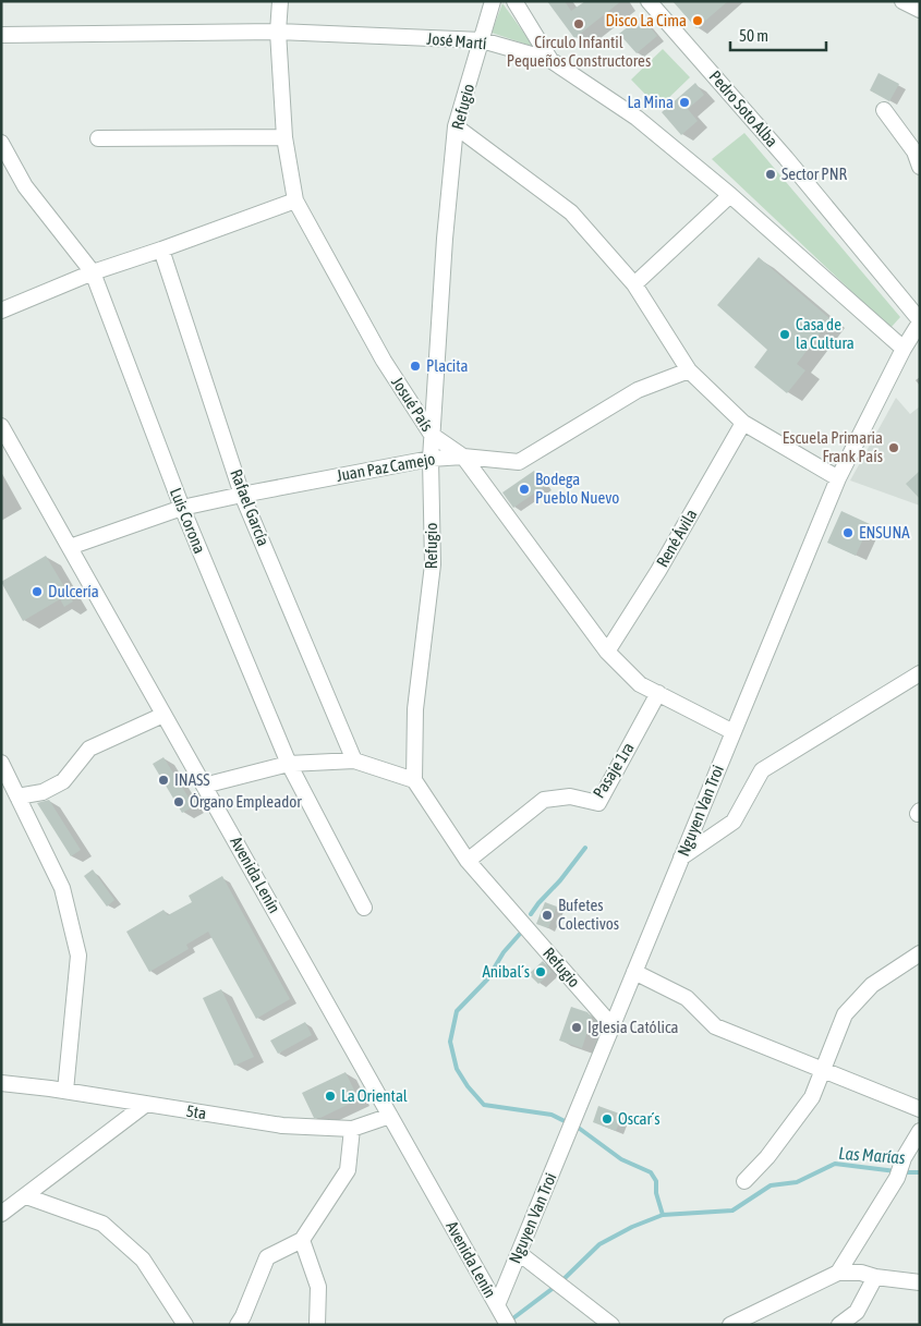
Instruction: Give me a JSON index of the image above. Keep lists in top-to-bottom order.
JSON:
{
  "streets": {
    "street": [
      "José Martí",
      "Refugio",
      "Pedro Soto Alba",
      "Josué País",
      "Juan Paz Camejo",
      "Rafael García",
      "Luis Corona",
      "René Ávila",
      "Pasaje 1ra",
      "Nguyen Van Troi",
      "Avenida Lenín",
      "5ta"
    ]
  },
  "crossings": [
    ["José Martí", "Refugio"],
    ["José Martí", "Josué País"],
    ["José Martí", "Nguyen Van Troi"],
    ["Refugio", "Josué País"],
    ["Refugio", "Juan Paz Camejo"],
    ["Refugio", "Pasaje 1ra"],
    ["Refugio", "Nguyen Van Troi"],
    ["Pedro Soto Alba", "Nguyen Van Troi"],
    ["Josué País", "Juan Paz Camejo"],
    ["Josué País", "René Ávila"],
    ["Josué País", "Pasaje 1ra"],
    ["Josué País", "Nguyen Van Troi"],
    ["Juan Paz Camejo", "Rafael García"],
    ["Juan Paz Camejo", "Luis Corona"],
    ["Juan Paz Camejo", "Avenida Lenín"],
    ["Nguyen Van Troi", "Avenida Lenín"],
    ["Avenida Lenín", "5ta"]
  ],
  "water": ["Las Marías"],
  "places": [
    "Disco La Cima",
    "Círculo Infantil Pequeños Constructores",
    "La Mina",
    "Sector PNR",
    "Casa de la Cultura",
    "Placita",
    "Escuela Primaria Frank País",
    "Bodega Pueblo Nuevo",
    "ENSUNA",
    "Dulcería",
    "INASS",
    "Órgano Empleador",
    "Bufetes Colectivos",
    "Anibal´s",
    "Iglesia Católica",
    "La Oriental",
    "Oscar´s"
  ],
  "scale_bar": "50 m"
}
